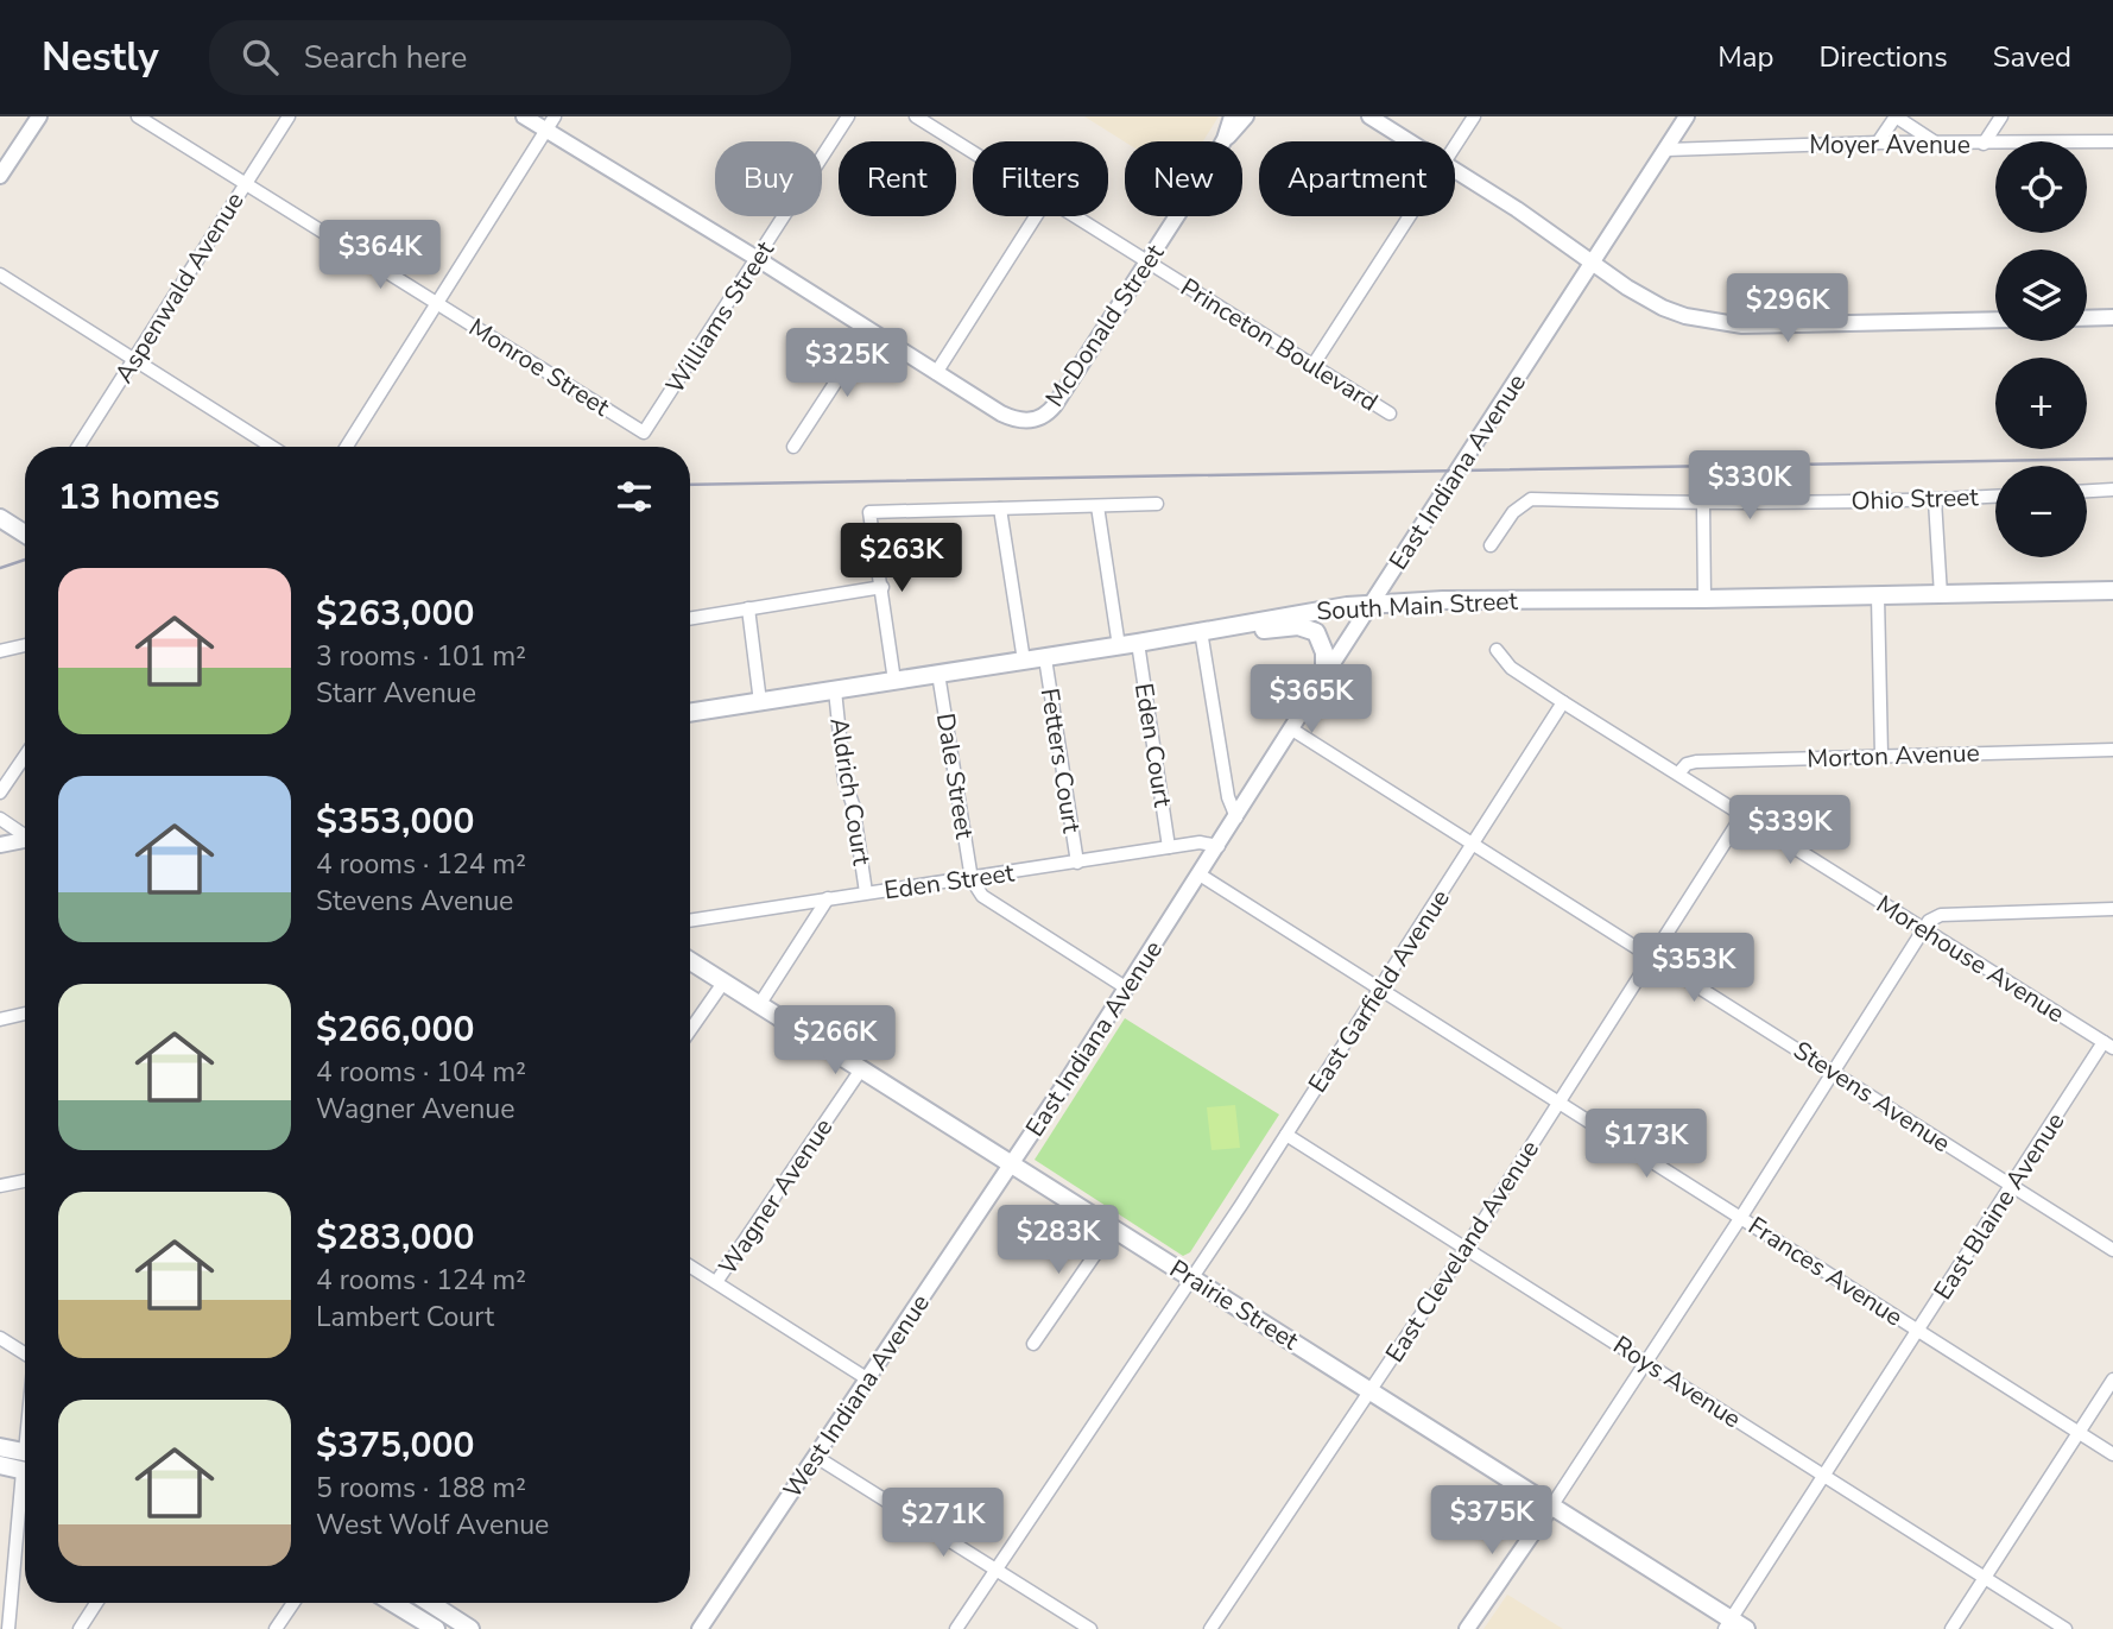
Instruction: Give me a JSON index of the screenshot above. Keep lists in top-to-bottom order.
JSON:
{
  "streets": {
    "main road": ["South Main Street", "Prairie Street"],
    "street": [
      "Moyer Avenue",
      "Aspenwald Avenue",
      "Williams Street",
      "McDonald Street",
      "Princeton Boulevard",
      "Monroe Street",
      "East Indiana Avenue",
      "Ohio Street",
      "Eden Court",
      "Morton Avenue",
      "Fetters Court",
      "Dale Street",
      "Aldrich Court",
      "Eden Street",
      "Morehouse Avenue",
      "East Garfield Avenue",
      "Stevens Avenue",
      "Wagner Avenue",
      "East Blaine Avenue",
      "East Cleveland Avenue",
      "Frances Avenue",
      "Roys Avenue",
      "West Indiana Avenue"
    ]
  },
  "crossings": [
    ["Moyer Avenue", "East Indiana Avenue"],
    ["Aspenwald Avenue", "Monroe Street"],
    ["Williams Street", "Monroe Street"],
    ["McDonald Street", "Princeton Boulevard"],
    ["East Indiana Avenue", "South Main Street"],
    ["East Indiana Avenue", "Eden Street"],
    ["East Indiana Avenue", "Stevens Avenue"],
    ["East Indiana Avenue", "Frances Avenue"],
    ["East Indiana Avenue", "Prairie Street"],
    ["East Indiana Avenue", "West Indiana Avenue"],
    ["South Main Street", "Eden Court"],
    ["South Main Street", "Fetters Court"],
    ["South Main Street", "Dale Street"],
    ["South Main Street", "Aldrich Court"],
    ["Eden Court", "Eden Street"],
    ["Morton Avenue", "Morehouse Avenue"],
    ["Fetters Court", "Eden Street"],
    ["Dale Street", "Eden Street"],
    ["Aldrich Court", "Eden Street"],
    ["Morehouse Avenue", "East Garfield Avenue"],
    ["Morehouse Avenue", "East Blaine Avenue"],
    ["Morehouse Avenue", "East Cleveland Avenue"],
    ["East Garfield Avenue", "Stevens Avenue"],
    ["East Garfield Avenue", "Frances Avenue"],
    ["East Garfield Avenue", "Prairie Street"],
    ["East Garfield Avenue", "Roys Avenue"],
    ["Stevens Avenue", "East Blaine Avenue"],
    ["Stevens Avenue", "East Cleveland Avenue"],
    ["Wagner Avenue", "Prairie Street"],
    ["East Blaine Avenue", "Frances Avenue"],
    ["East Blaine Avenue", "Prairie Street"],
    ["East Blaine Avenue", "Roys Avenue"],
    ["East Cleveland Avenue", "Frances Avenue"],
    ["East Cleveland Avenue", "Prairie Street"],
    ["East Cleveland Avenue", "Roys Avenue"],
    ["Prairie Street", "West Indiana Avenue"]
  ],
  "page": {
    "header": "Nestly",
    "search": "Search here",
    "nav": ["Map", "Directions", "Saved"],
    "map_buttons": ["+", "−"],
    "chip": [
      "Buy",
      "Rent",
      "Filters",
      "New",
      "Apartment"
    ],
    "price": [
      "$364K",
      "$296K",
      "$325K",
      "$330K",
      "$263K",
      "$365K",
      "$339K",
      "$353K",
      "$266K",
      "$173K",
      "$283K",
      "$375K",
      "$271K"
    ],
    "heading": "13 homes",
    "list": [
      {
        "name": "$263,000",
        "note": "3 rooms · 101 m² · Starr Avenue"
      },
      {
        "name": "$353,000",
        "note": "4 rooms · 124 m² · Stevens Avenue"
      },
      {
        "name": "$266,000",
        "note": "4 rooms · 104 m² · Wagner Avenue"
      },
      {
        "name": "$283,000",
        "note": "4 rooms · 124 m² · Lambert Court"
      },
      {
        "name": "$375,000",
        "note": "5 rooms · 188 m² · West Wolf Avenue"
      }
    ]
  }
}
